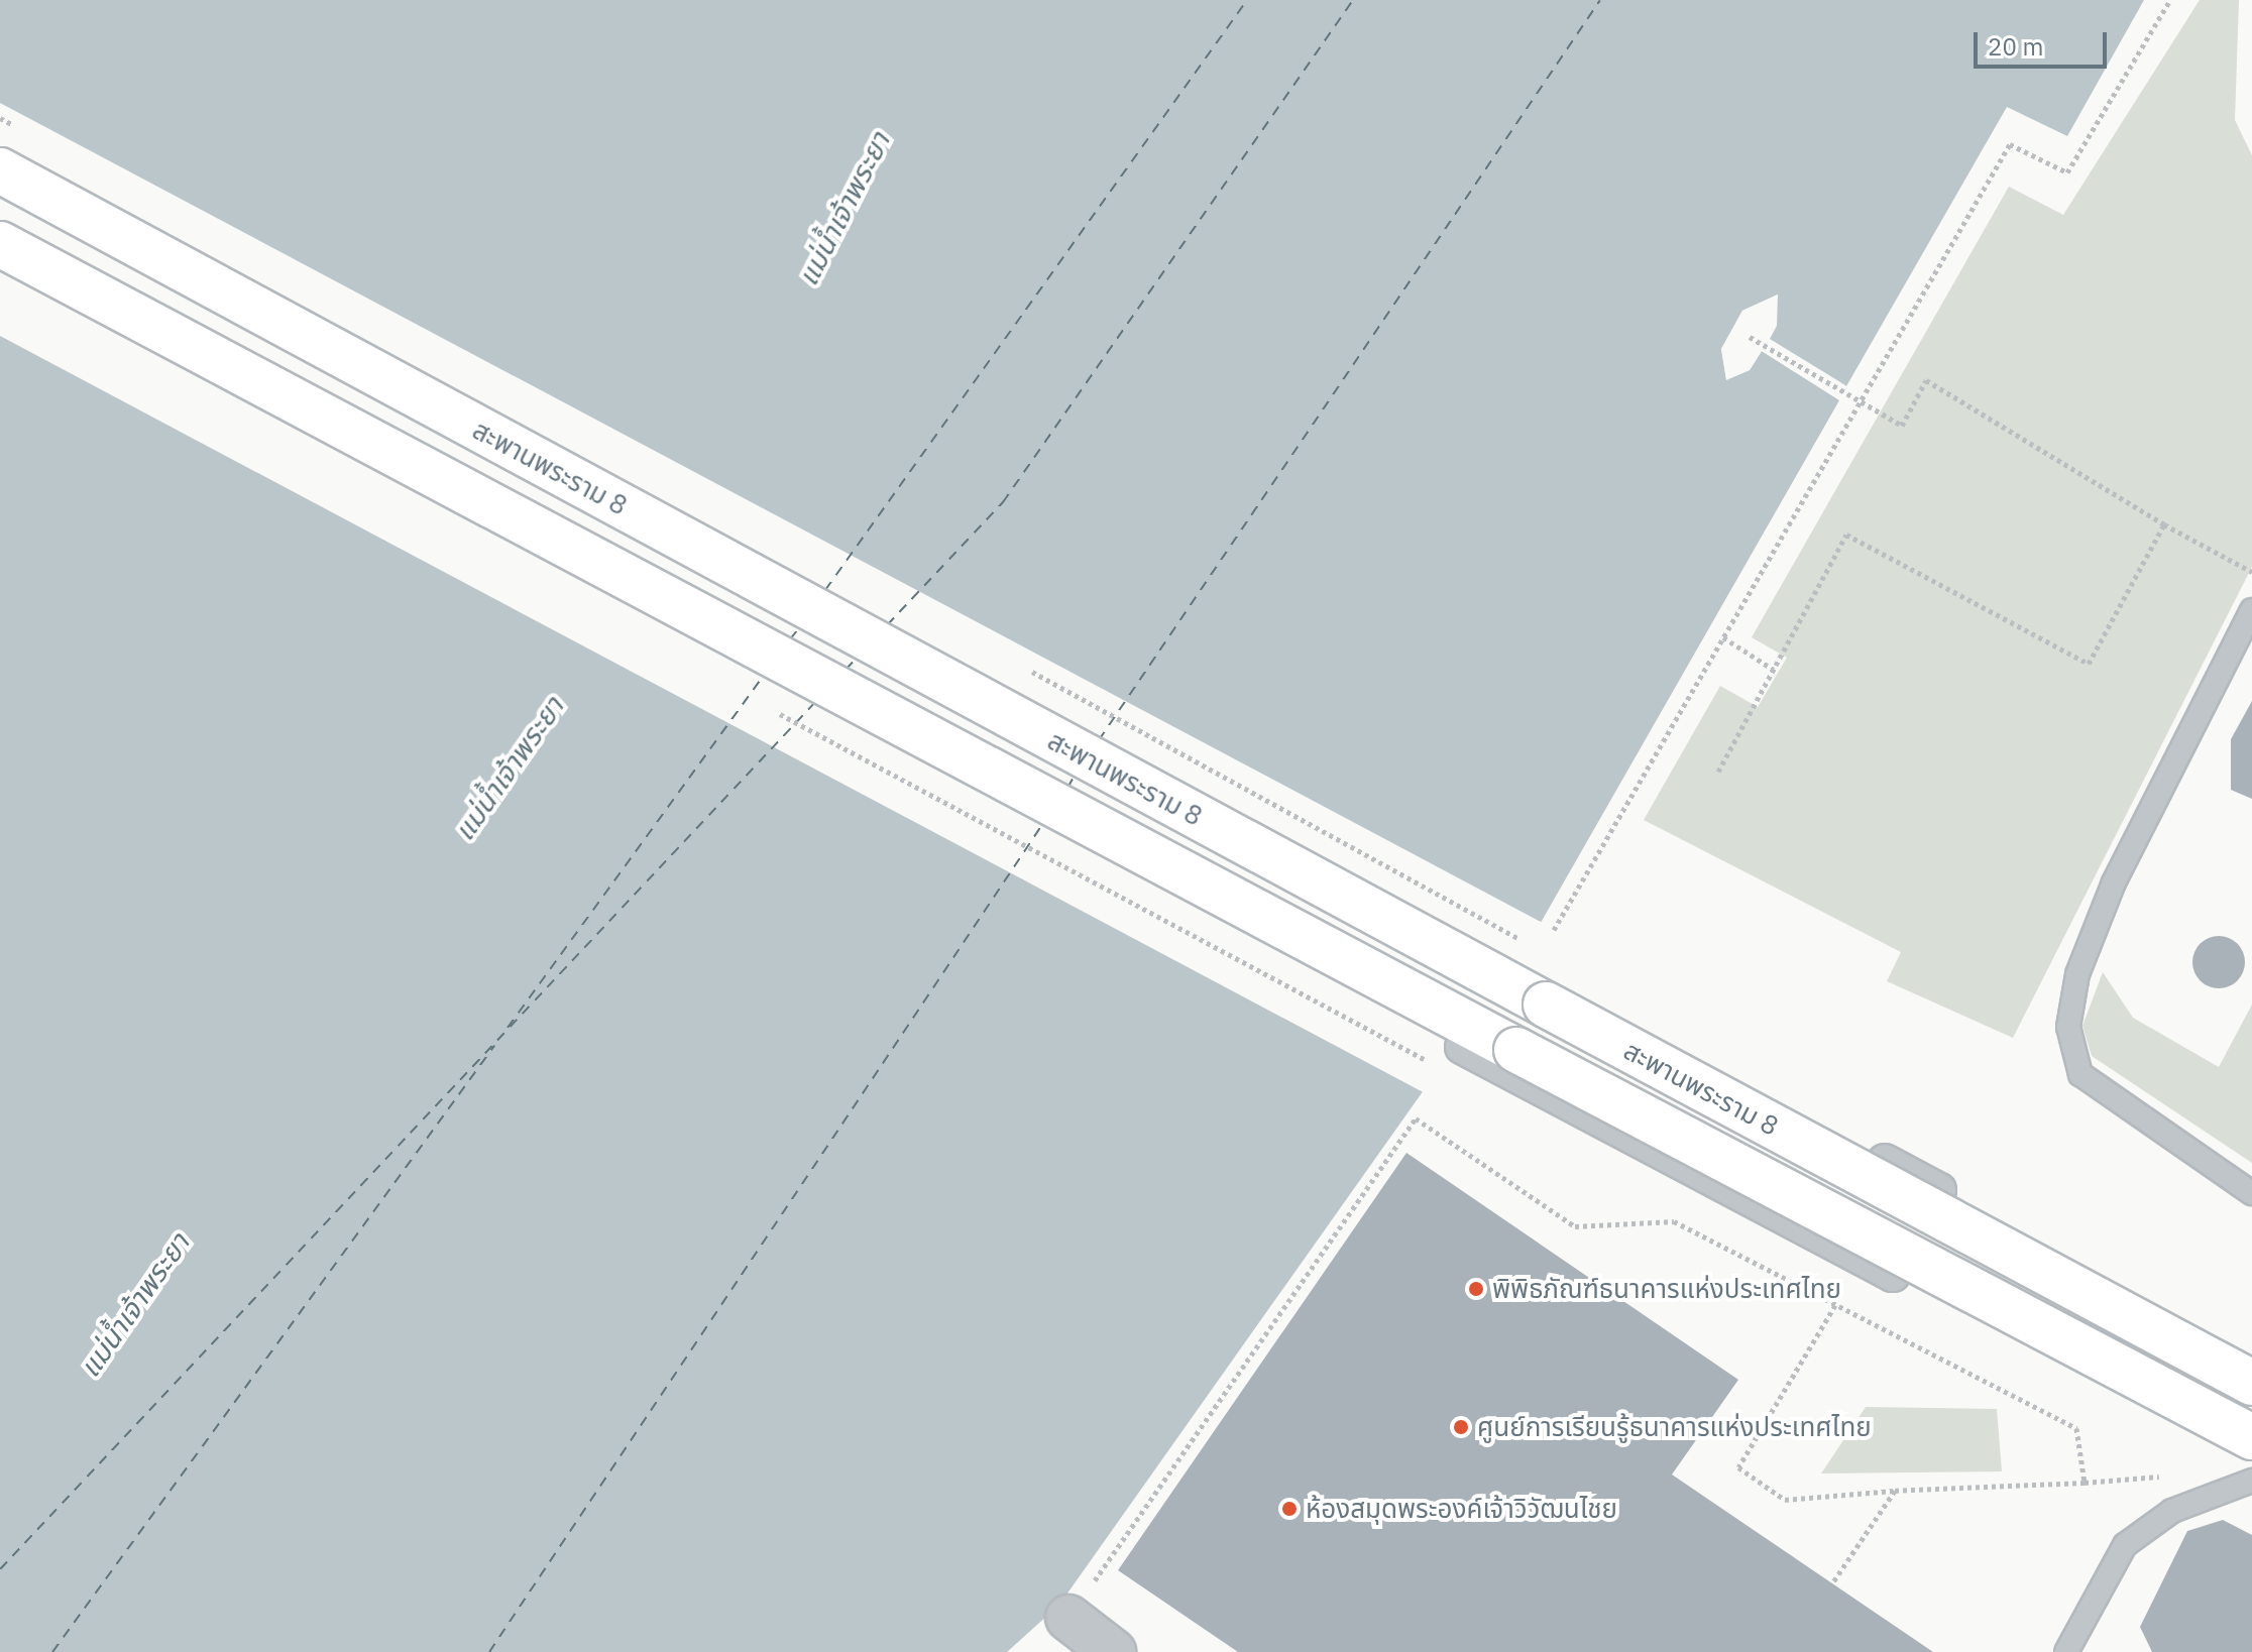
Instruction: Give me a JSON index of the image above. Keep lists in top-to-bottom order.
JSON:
{
  "streets": {
    "main road": ["สะพานพระราม 8"]
  },
  "water": ["แม่น้ำเจ้าพระยา"],
  "places": ["พิพิธภัณฑ์ธนาคารแห่งประเทศไทย", "ศูนย์การเรียนรู้ธนาคารแห่งประเทศไทย", "ห้องสมุดพระองค์เจ้าวิวัฒนไชย"],
  "scale_bar": "20 m"
}
